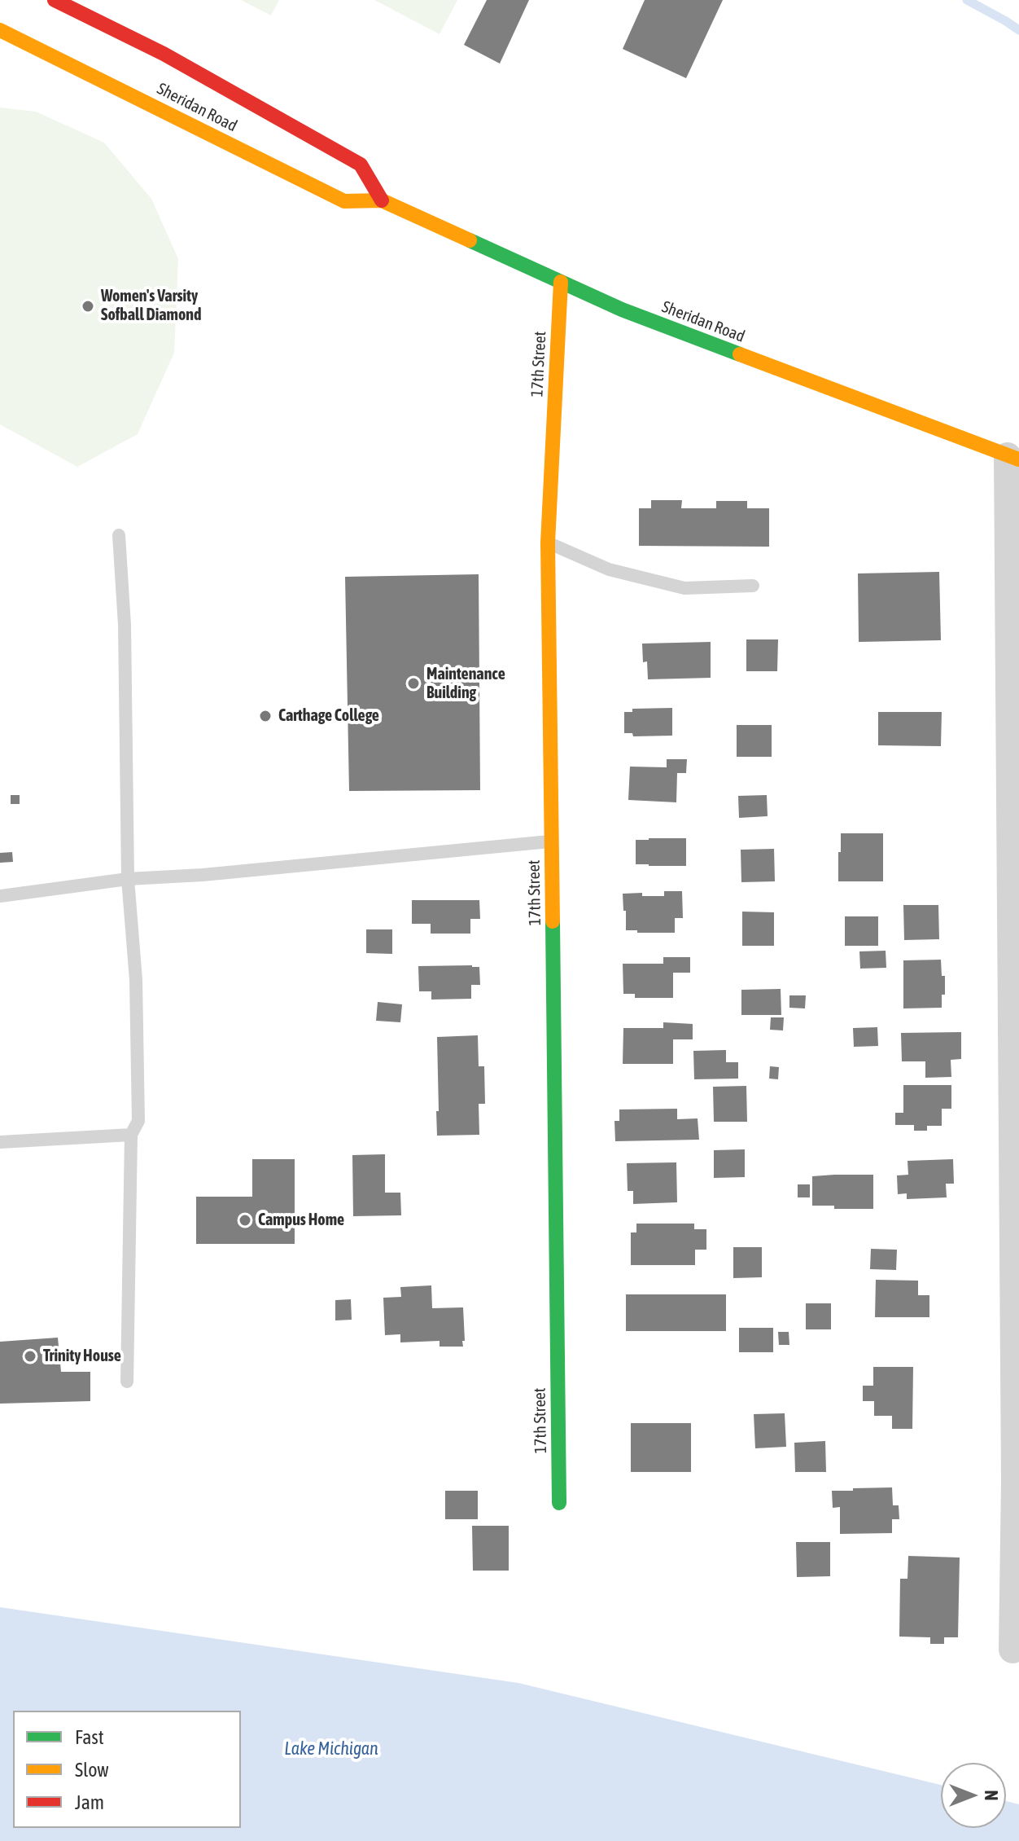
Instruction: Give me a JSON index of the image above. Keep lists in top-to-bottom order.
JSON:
{
  "streets": {
    "main road": ["Sheridan Road", "17th Street"]
  },
  "crossings": [
    ["Sheridan Road", "17th Street"]
  ],
  "water": ["Lake Michigan"],
  "places": [
    "Women's Varsity Sofball Diamond",
    "Maintenance Building",
    "Carthage College",
    "Campus Home",
    "Trinity House"
  ],
  "legend": ["Fast", "Slow", "Jam"],
  "north": "right"
}
